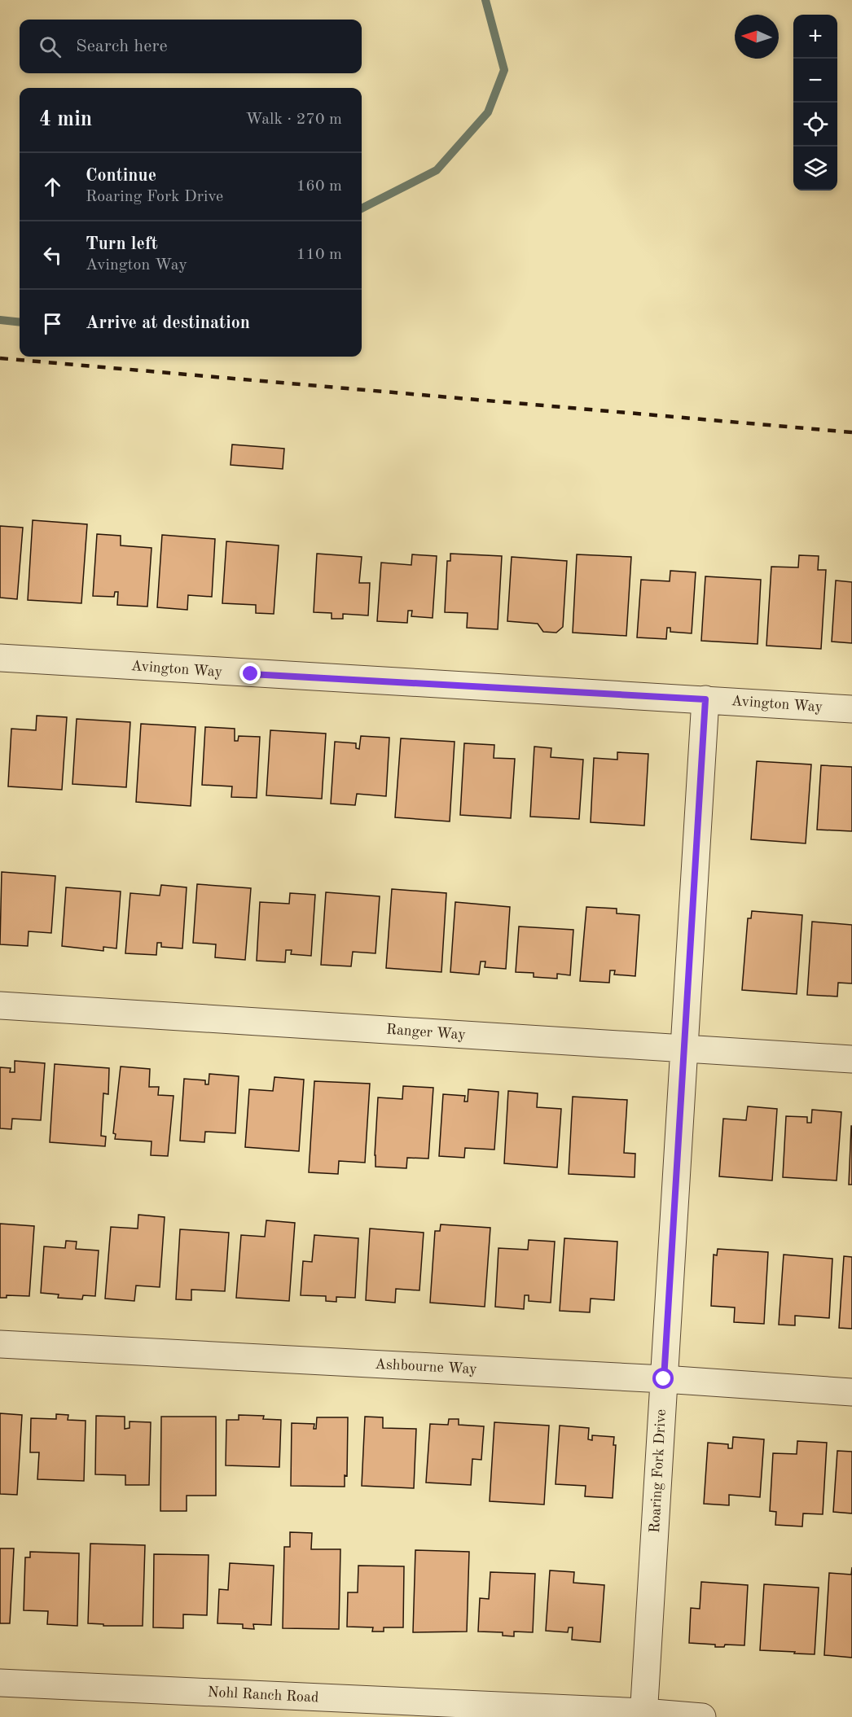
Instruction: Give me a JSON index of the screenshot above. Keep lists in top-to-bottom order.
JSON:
{
  "streets": {
    "street": [
      "Avington Way",
      "Ranger Way",
      "Ashbourne Way",
      "Roaring Fork Drive",
      "Nohl Ranch Road"
    ]
  },
  "crossings": [
    ["Avington Way", "Roaring Fork Drive"],
    ["Ranger Way", "Roaring Fork Drive"],
    ["Ashbourne Way", "Roaring Fork Drive"],
    ["Roaring Fork Drive", "Nohl Ranch Road"]
  ],
  "north": "left",
  "page": {
    "map_buttons": ["+", "−"],
    "search": "Search here",
    "heading": ["4 min", "Walk · 270 m"],
    "list": [
      ["Continue", "Roaring Fork Drive", "160 m"],
      ["Turn left", "Avington Way", "110 m"],
      "Arrive at destination"
    ]
  }
}
